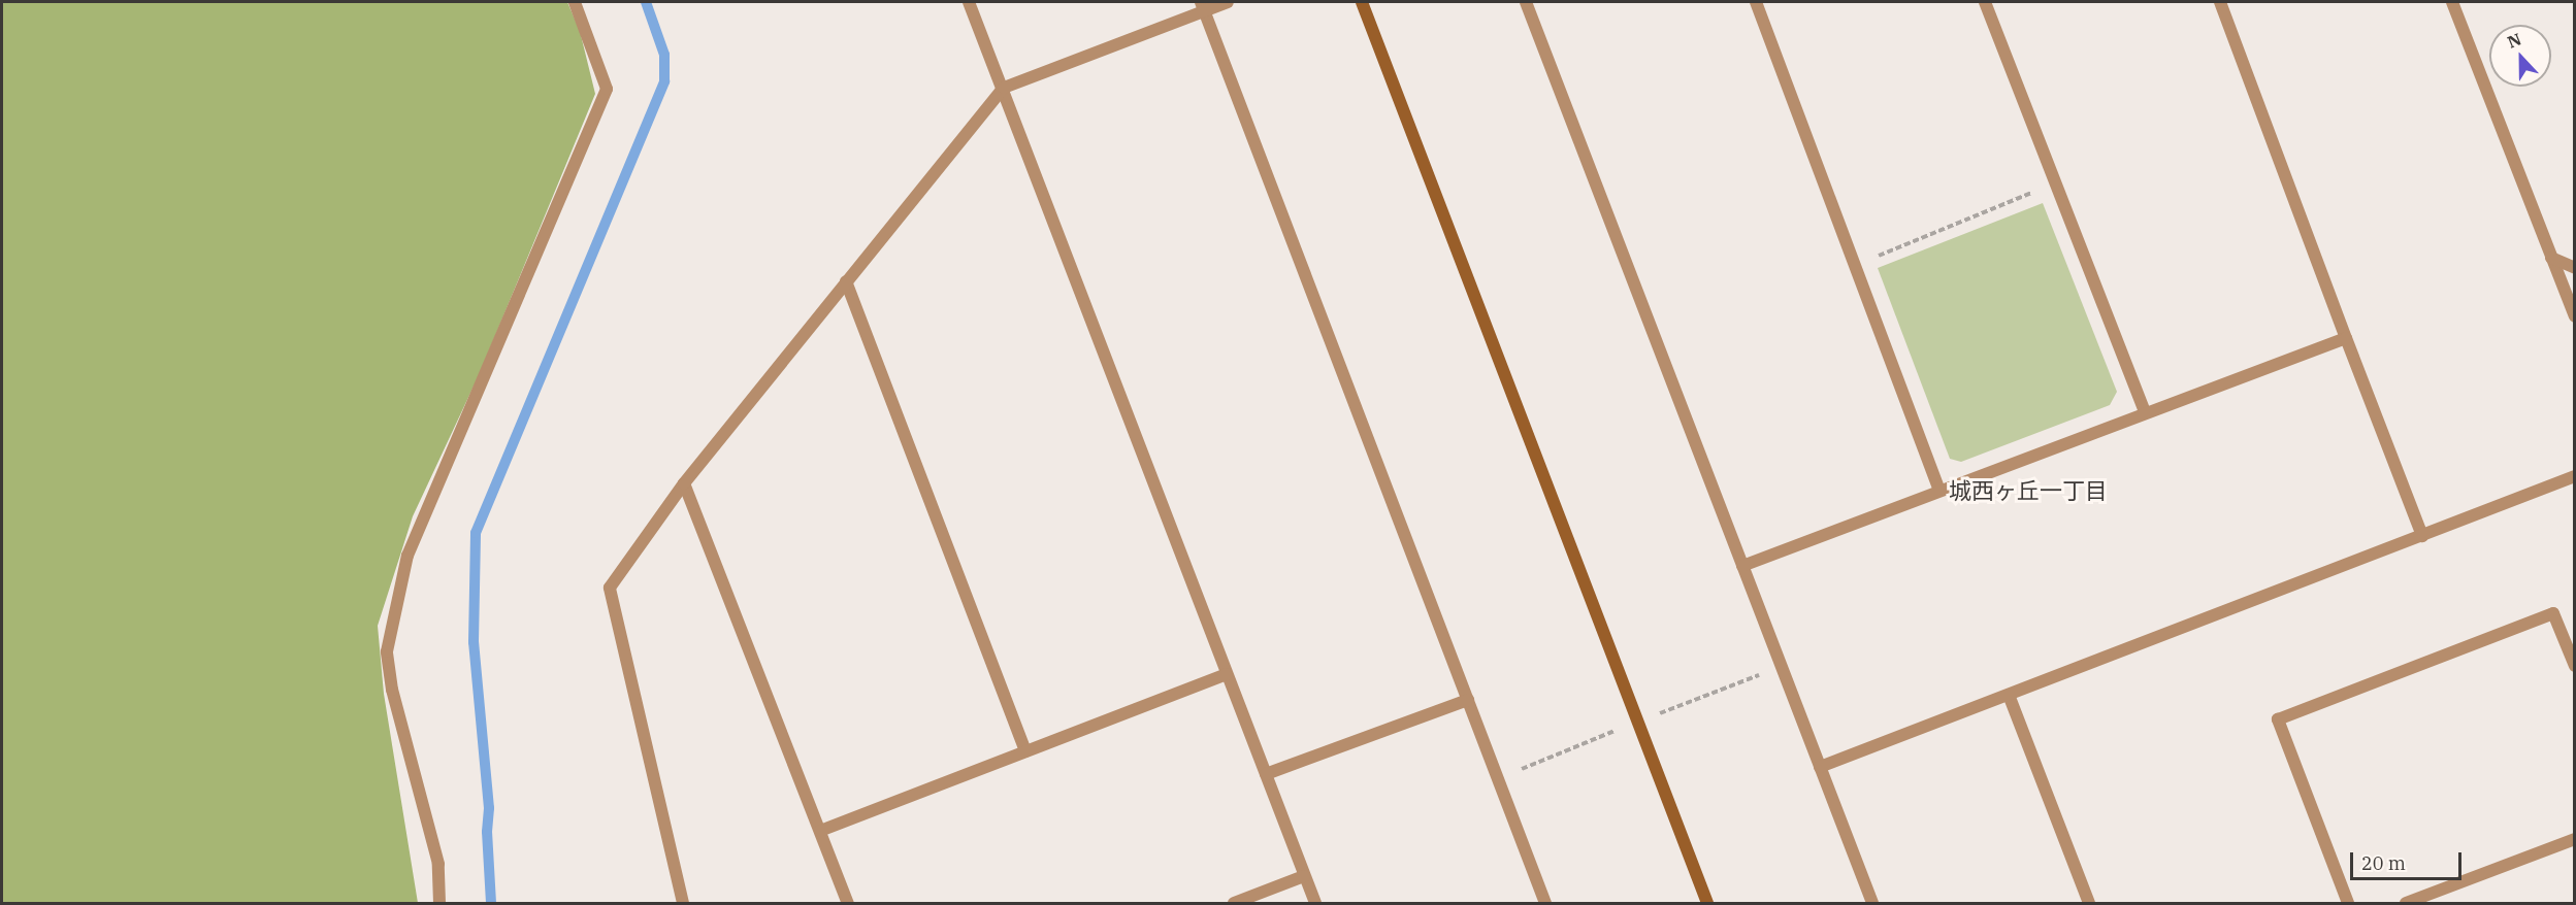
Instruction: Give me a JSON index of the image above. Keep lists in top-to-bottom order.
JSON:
{
  "districts": ["城西ヶ丘一丁目"],
  "scale_bar": "20 m",
  "north": "top"
}
